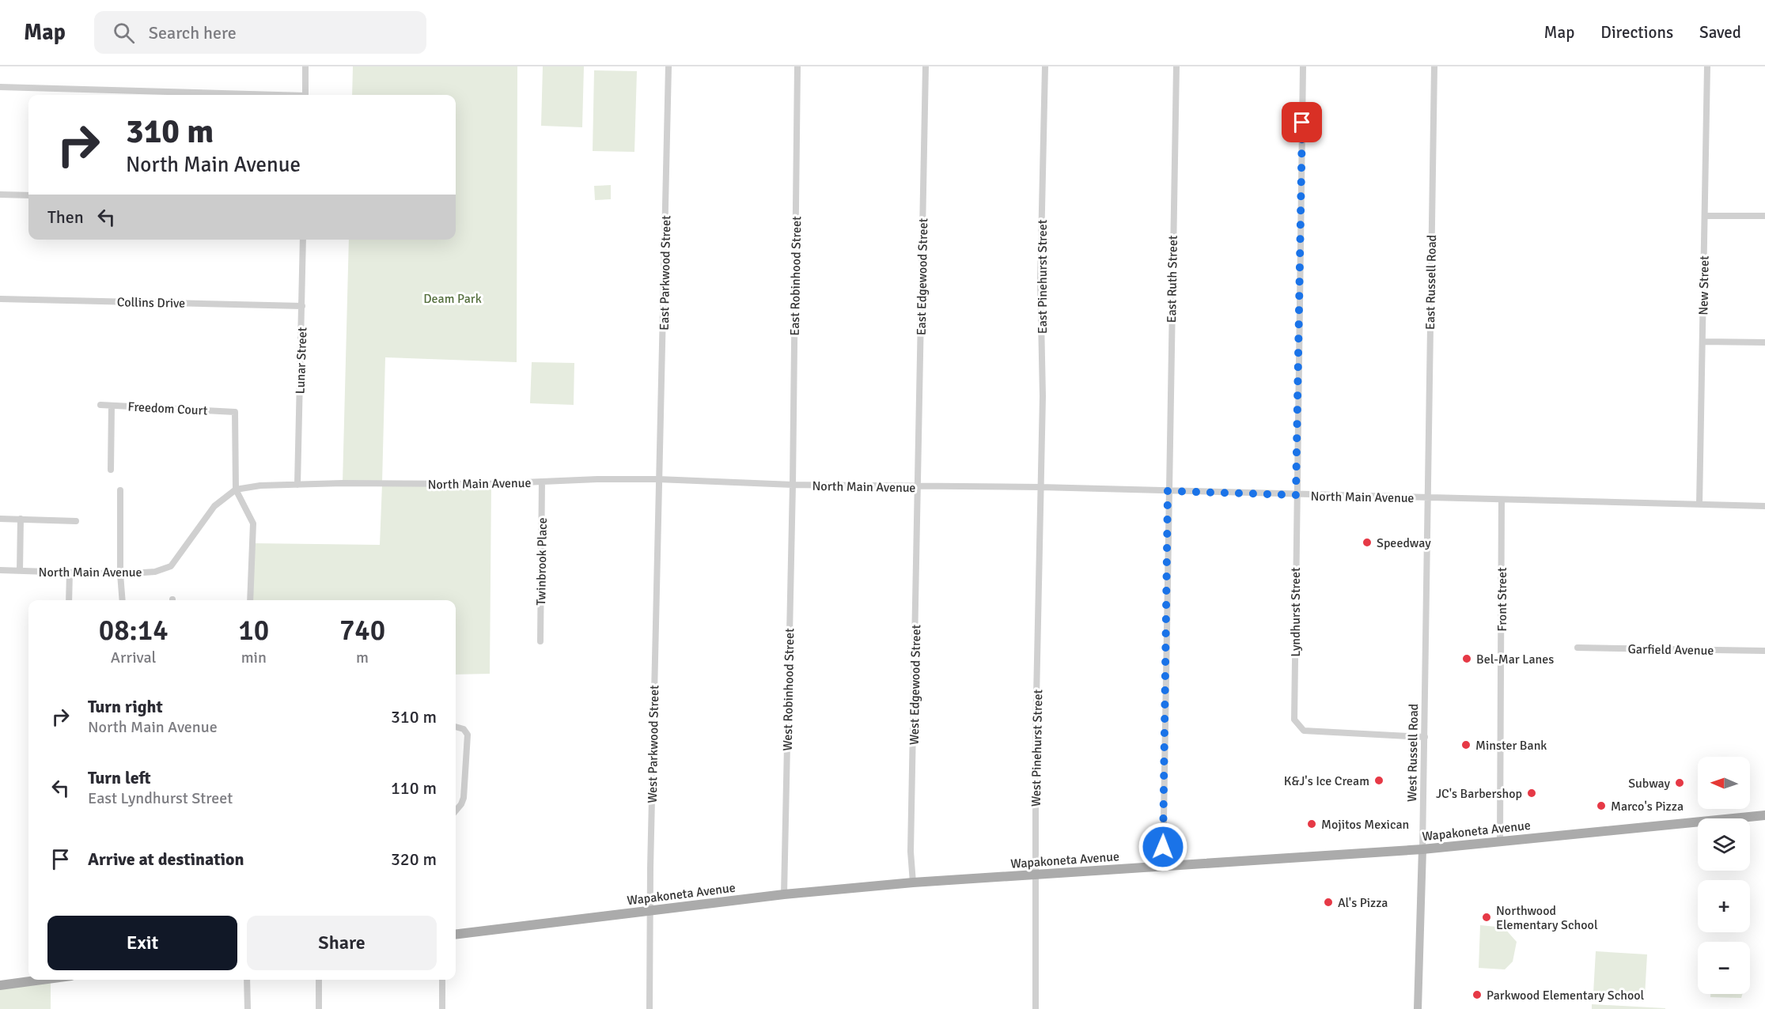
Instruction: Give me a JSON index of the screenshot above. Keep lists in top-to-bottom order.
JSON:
{
  "streets": {
    "main road": ["West Russell Road", "Wapakoneta Avenue"],
    "street": [
      "East Parkwood Street",
      "East Robinhood Street",
      "East Edgewood Street",
      "East Pinehurst Street",
      "East Ruth Street",
      "East Russell Road",
      "New Street",
      "Collins Drive",
      "Lunar Street",
      "Freedom Court",
      "North Main Avenue",
      "Twinbrook Place",
      "Front Street",
      "Lyndhurst Street",
      "Garfield Avenue",
      "West Edgewood Street",
      "West Robinhood Street",
      "West Parkwood Street",
      "West Pinehurst Street"
    ]
  },
  "crossings": [
    ["East Parkwood Street", "North Main Avenue"],
    ["East Parkwood Street", "West Parkwood Street"],
    ["East Robinhood Street", "North Main Avenue"],
    ["East Robinhood Street", "West Robinhood Street"],
    ["East Edgewood Street", "North Main Avenue"],
    ["East Edgewood Street", "West Edgewood Street"],
    ["East Pinehurst Street", "North Main Avenue"],
    ["East Pinehurst Street", "West Pinehurst Street"],
    ["East Ruth Street", "North Main Avenue"],
    ["East Ruth Street", "Wapakoneta Avenue"],
    ["East Russell Road", "North Main Avenue"],
    ["East Russell Road", "West Russell Road"],
    ["New Street", "North Main Avenue"],
    ["Collins Drive", "Lunar Street"],
    ["Lunar Street", "North Main Avenue"],
    ["Freedom Court", "North Main Avenue"],
    ["North Main Avenue", "Twinbrook Place"],
    ["North Main Avenue", "Front Street"],
    ["North Main Avenue", "Lyndhurst Street"],
    ["North Main Avenue", "West Edgewood Street"],
    ["North Main Avenue", "West Robinhood Street"],
    ["North Main Avenue", "West Parkwood Street"],
    ["North Main Avenue", "West Pinehurst Street"],
    ["North Main Avenue", "West Russell Road"],
    ["Front Street", "Wapakoneta Avenue"],
    ["Lyndhurst Street", "West Russell Road"],
    ["West Edgewood Street", "Wapakoneta Avenue"],
    ["West Robinhood Street", "Wapakoneta Avenue"],
    ["West Parkwood Street", "Wapakoneta Avenue"],
    ["West Pinehurst Street", "Wapakoneta Avenue"],
    ["West Russell Road", "Wapakoneta Avenue"]
  ],
  "parks": ["Deam Park"],
  "places": [
    "Speedway",
    "Bel-Mar Lanes",
    "Minster Bank",
    "K&J's Ice Cream",
    "Subway",
    "JC's Barbershop",
    "Marco's Pizza",
    "Mojitos Mexican",
    "Al's Pizza",
    "Northwood Elementary School",
    "Parkwood Elementary School"
  ],
  "north": "left",
  "page": {
    "header": "Map",
    "search": "Search here",
    "nav": ["Map", "Directions", "Saved"],
    "turn": ["310 m", "North Main Avenue"],
    "then": "Then",
    "eta": [
      "08:14",
      "Arrival",
      "10",
      "min",
      "740",
      "m"
    ],
    "list": [
      {
        "name": "Turn right",
        "note": "North Main Avenue",
        "value": "310 m"
      },
      {
        "name": "Turn left",
        "note": "East Lyndhurst Street",
        "value": "110 m"
      },
      {
        "name": "Arrive at destination",
        "value": "320 m"
      }
    ],
    "map_buttons": ["+", "−"],
    "buttons": ["Exit", "Share"]
  }
}
